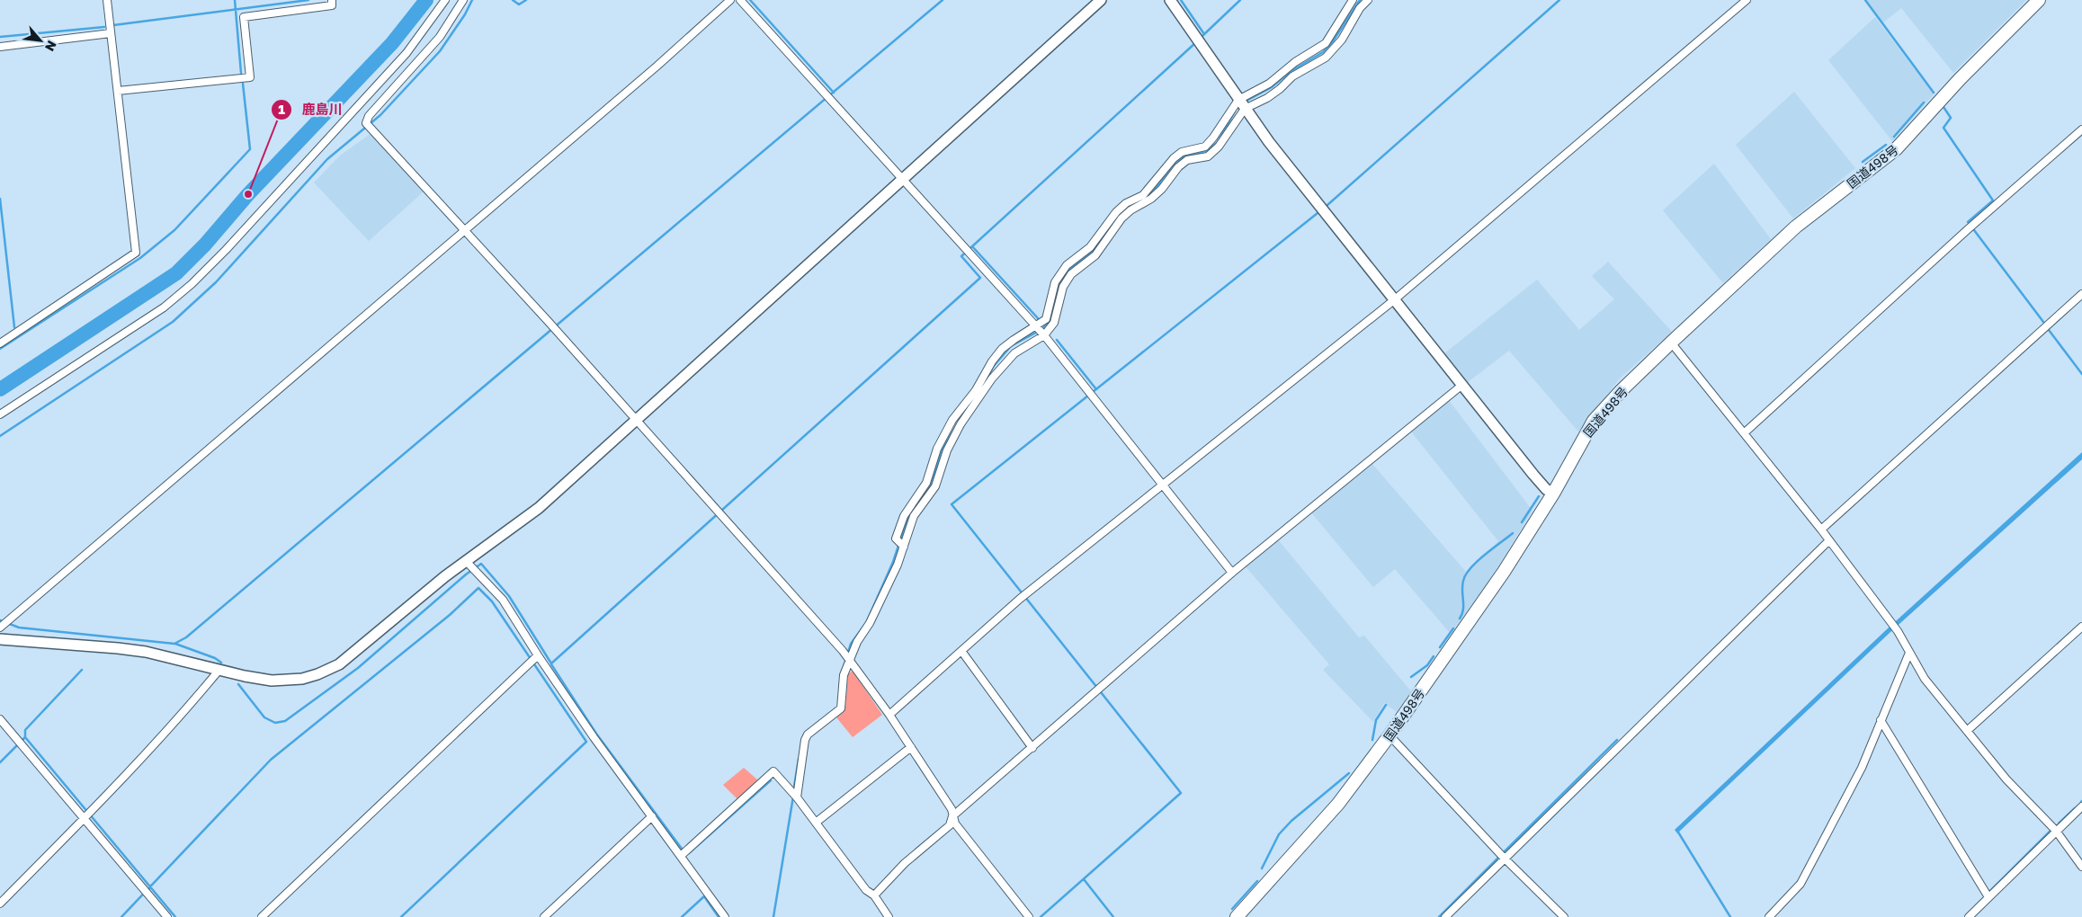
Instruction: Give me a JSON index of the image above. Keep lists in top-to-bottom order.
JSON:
{
  "streets": {
    "highway": ["国道498号"]
  },
  "places": ["鹿島川"],
  "north": "bottom right"
}
